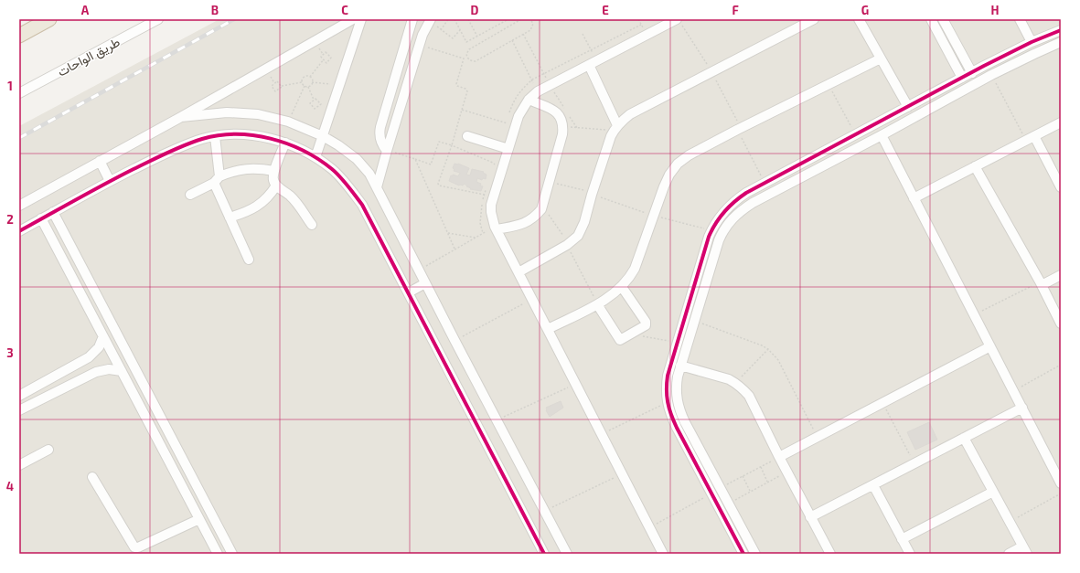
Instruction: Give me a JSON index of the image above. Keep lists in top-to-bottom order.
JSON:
{
  "streets": {
    "street": ["طريق الواحات"]
  },
  "grid": {
    "columns": [
      "A",
      "B",
      "C",
      "D",
      "E",
      "F",
      "G",
      "H"
    ],
    "rows": [
      "1",
      "2",
      "3",
      "4"
    ]
  }
}
